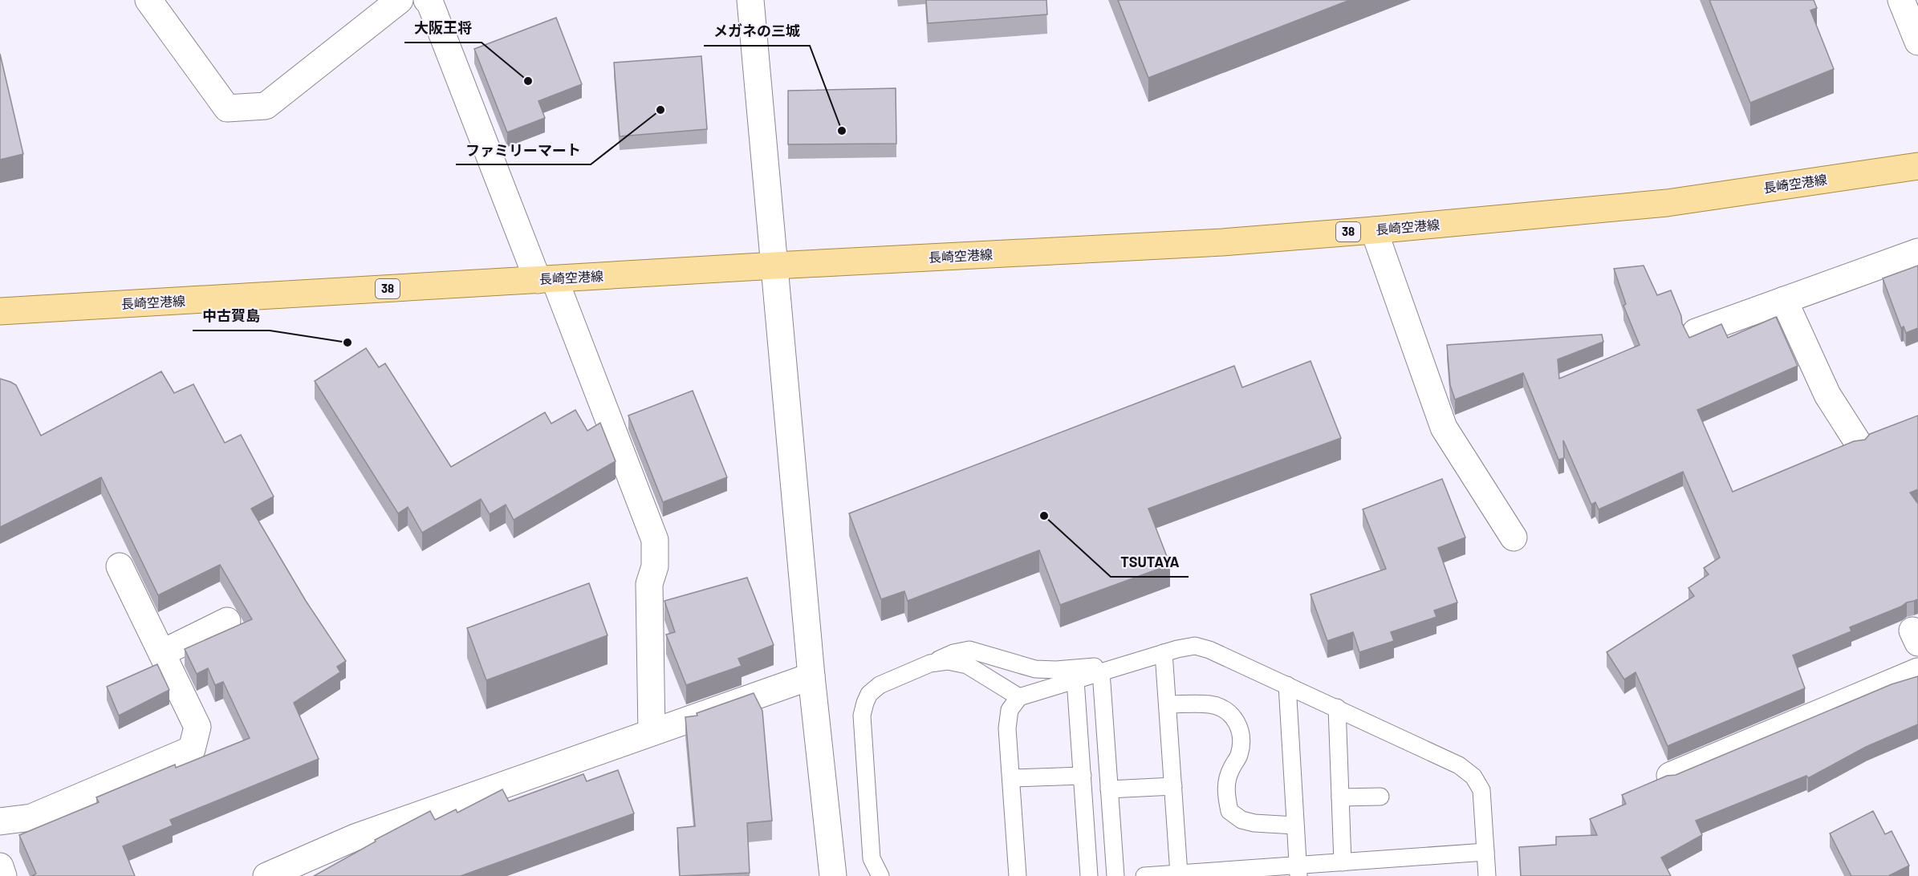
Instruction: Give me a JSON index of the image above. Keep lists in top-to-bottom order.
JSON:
{
  "streets": {
    "main road": ["長崎空港線", "38"]
  },
  "places": [
    "大阪王将",
    "ファミリーマート",
    "メガネの三城",
    "中古賀島",
    "TSUTAYA"
  ]
}
